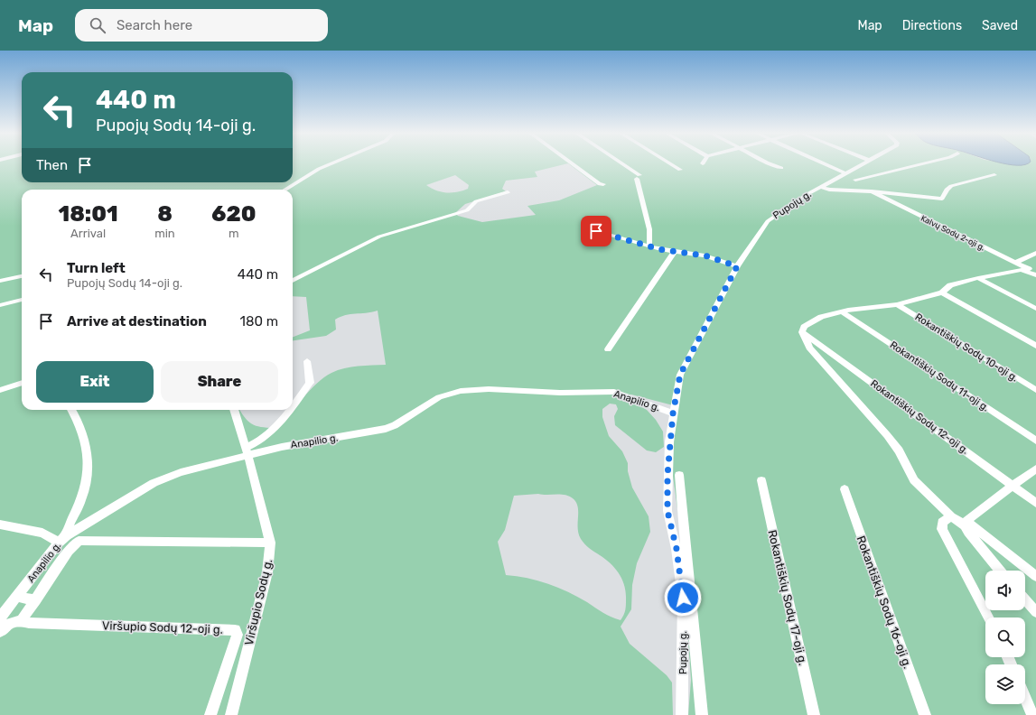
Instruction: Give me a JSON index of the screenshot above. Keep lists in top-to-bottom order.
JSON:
{
  "streets": {
    "street": [
      "Pupojų g.",
      "Kalvų Sodų 2-oji g.",
      "Rokantiškių Sodų 10-oji g.",
      "Rokantiškių Sodų 11-oji g.",
      "Anapilio g.",
      "Rokantiškių Sodų 12-oji g.",
      "Rokantiškių Sodų 17-oji g.",
      "Viršupio Sodų g.",
      "Rokantiškių Sodų 16-oji g.",
      "Viršupio Sodų 12-oji g."
    ]
  },
  "crossings": [
    ["Pupojų g.", "Anapilio g."],
    ["Anapilio g.", "Viršupio Sodų g."]
  ],
  "page": {
    "header": "Map",
    "search": "Search here",
    "nav": ["Map", "Directions", "Saved"],
    "turn": ["440 m", "Pupojų Sodų 14-oji g."],
    "then": "Then",
    "eta": [
      "18:01",
      "Arrival",
      "8",
      "min",
      "620",
      "m"
    ],
    "list": [
      {
        "name": "Turn left",
        "note": "Pupojų Sodų 14-oji g.",
        "value": "440 m"
      },
      {
        "name": "Arrive at destination",
        "value": "180 m"
      }
    ],
    "buttons": ["Exit", "Share"]
  }
}
